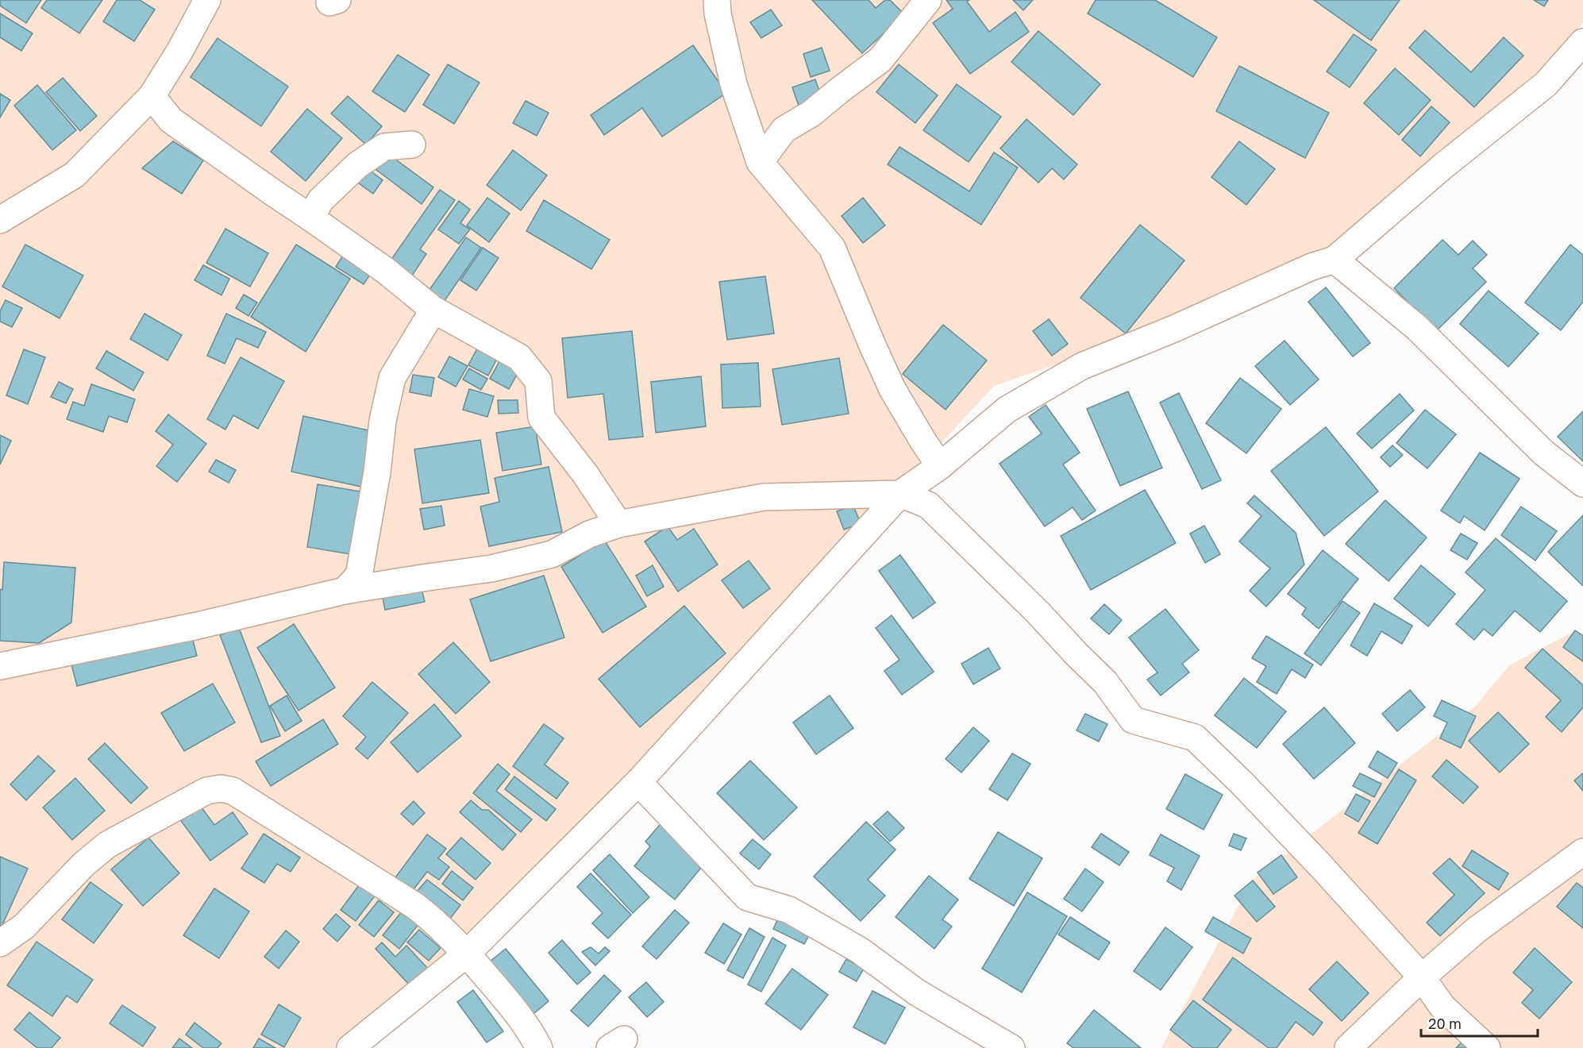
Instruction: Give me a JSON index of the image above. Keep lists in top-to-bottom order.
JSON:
{
  "scale_bar": "20 m"
}
